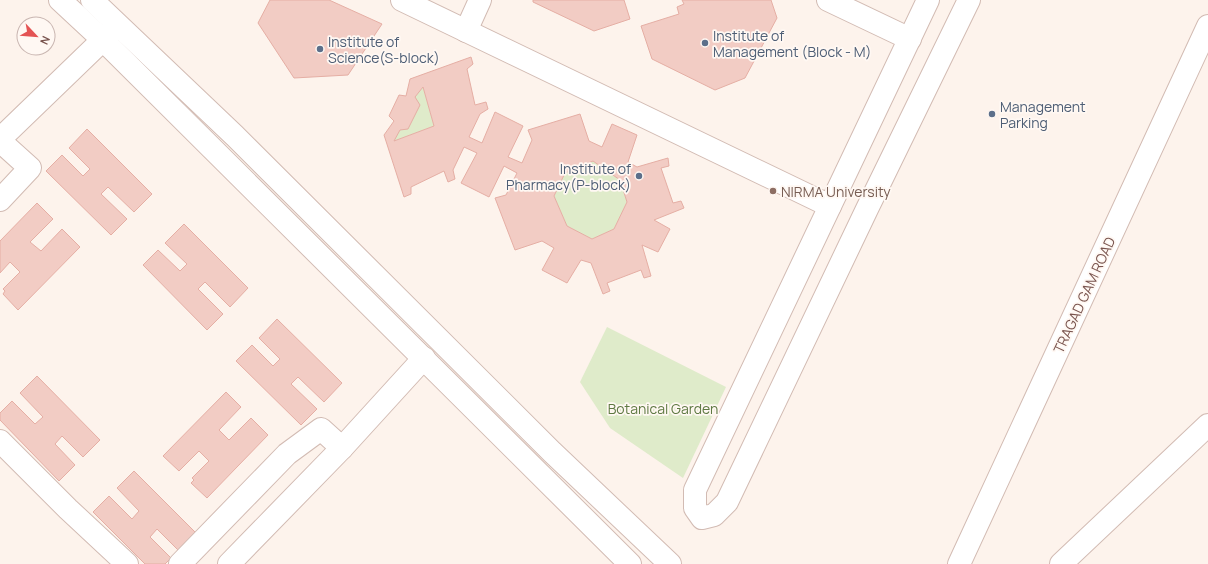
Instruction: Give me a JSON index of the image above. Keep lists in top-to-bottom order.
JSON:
{
  "streets": {
    "street": ["TRAGAD GAM ROAD"]
  },
  "parks": ["Botanical Garden"],
  "places": [
    "Institute of Management (Block - M)",
    "Institute of Science(S-block)",
    "Management Parking",
    "Institute of Pharmacy(P-block)",
    "NIRMA University"
  ],
  "north": "bottom right"
}
